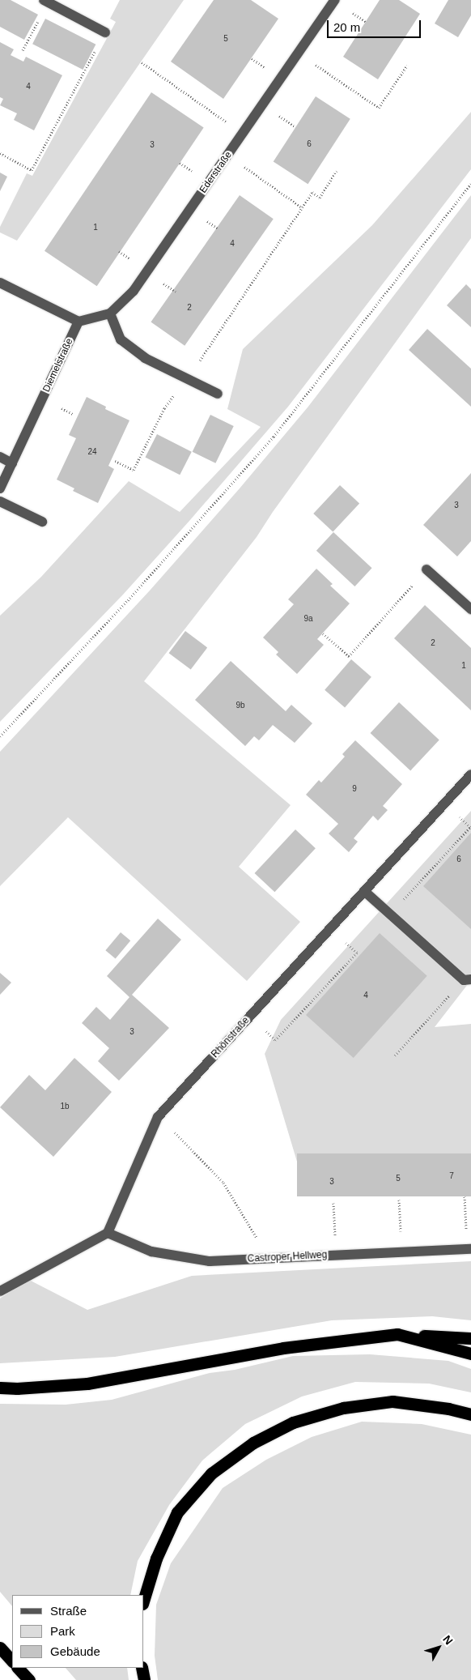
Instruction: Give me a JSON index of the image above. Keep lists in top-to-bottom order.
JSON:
{
  "streets": {
    "street": [
      "Ederstraße",
      "Diemelstraße",
      "Rhönstraße",
      "Castroper Hellweg"
    ]
  },
  "crossings": [
    ["Ederstraße", "Diemelstraße"],
    ["Rhönstraße", "Castroper Hellweg"]
  ],
  "house_numbers": [
    "5",
    "4",
    "6",
    "3",
    "1",
    "4",
    "2",
    "24",
    "3",
    "9a",
    "2",
    "1",
    "9b",
    "9",
    "6",
    "4",
    "3",
    "1b",
    "7",
    "5",
    "3"
  ],
  "legend": ["Straße", "Park", "Gebäude"],
  "scale_bar": "20 m",
  "north": "top right"
}
